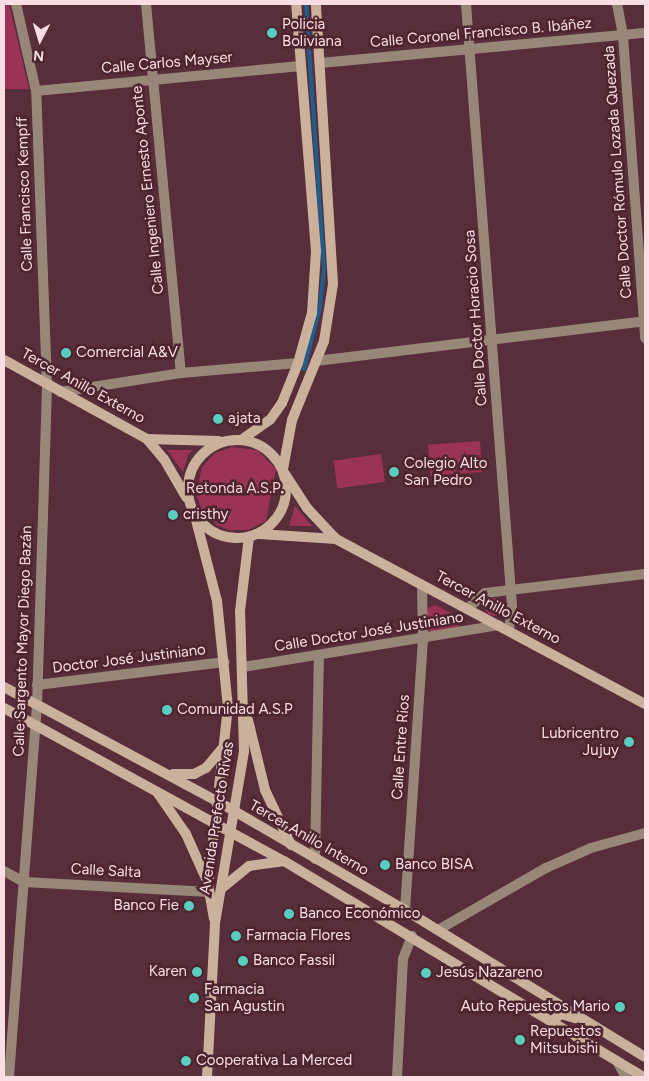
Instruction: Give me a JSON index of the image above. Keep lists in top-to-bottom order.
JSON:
{
  "streets": {
    "main road": ["Tercer Anillo Externo", "Avenida Prefecto Rivas", "Tercer Anillo Interno"],
    "street": [
      "Calle Coronel Francisco B. Ibáñez",
      "Calle Carlos Mayser",
      "Calle Doctor Rómulo Lozada Quezada",
      "Calle Ingeniero Ernesto Aponte",
      "Calle Francisco Kempff",
      "Calle Doctor Horacio Sosa",
      "Calle Doctor José Justiniano",
      "Calle Sargento Mayor Diego Bazán",
      "Doctor José Justiniano",
      "Calle Entre Rios",
      "Calle Salta"
    ]
  },
  "crossings": [
    ["Calle Coronel Francisco B. Ibáñez", "Calle Doctor Rómulo Lozada Quezada"],
    ["Calle Coronel Francisco B. Ibáñez", "Calle Doctor Horacio Sosa"],
    ["Calle Carlos Mayser", "Calle Ingeniero Ernesto Aponte"],
    ["Calle Carlos Mayser", "Calle Francisco Kempff"],
    ["Calle Francisco Kempff", "Tercer Anillo Externo"],
    ["Calle Francisco Kempff", "Calle Sargento Mayor Diego Bazán"],
    ["Calle Doctor Horacio Sosa", "Tercer Anillo Externo"],
    ["Calle Doctor Horacio Sosa", "Calle Doctor José Justiniano"],
    ["Tercer Anillo Externo", "Calle Doctor José Justiniano"],
    ["Tercer Anillo Externo", "Calle Sargento Mayor Diego Bazán"],
    ["Tercer Anillo Externo", "Calle Entre Rios"],
    ["Tercer Anillo Externo", "Avenida Prefecto Rivas"],
    ["Calle Doctor José Justiniano", "Calle Entre Rios"],
    ["Calle Doctor José Justiniano", "Avenida Prefecto Rivas"],
    ["Calle Sargento Mayor Diego Bazán", "Doctor José Justiniano"],
    ["Calle Sargento Mayor Diego Bazán", "Tercer Anillo Interno"],
    ["Calle Sargento Mayor Diego Bazán", "Calle Salta"],
    ["Doctor José Justiniano", "Avenida Prefecto Rivas"],
    ["Calle Entre Rios", "Tercer Anillo Interno"],
    ["Avenida Prefecto Rivas", "Tercer Anillo Interno"],
    ["Avenida Prefecto Rivas", "Calle Salta"]
  ],
  "parks": ["Retonda A.S.P."],
  "places": [
    "Policia Boliviana",
    "Comercial A&V",
    "ajata",
    "Colegio Alto San Pedro",
    "cristhy",
    "Comunidad A.S.P",
    "Lubricentro Jujuy",
    "Banco BISA",
    "Banco Fie",
    "Banco Económico",
    "Farmacia Flores",
    "Banco Fassil",
    "Karen",
    "Jesús Nazareno",
    "Farmacia San Agustin",
    "Auto Repuestos Mario",
    "Repuestos Mitsubishi",
    "Cooperativa La Merced"
  ],
  "north": "bottom"
}
